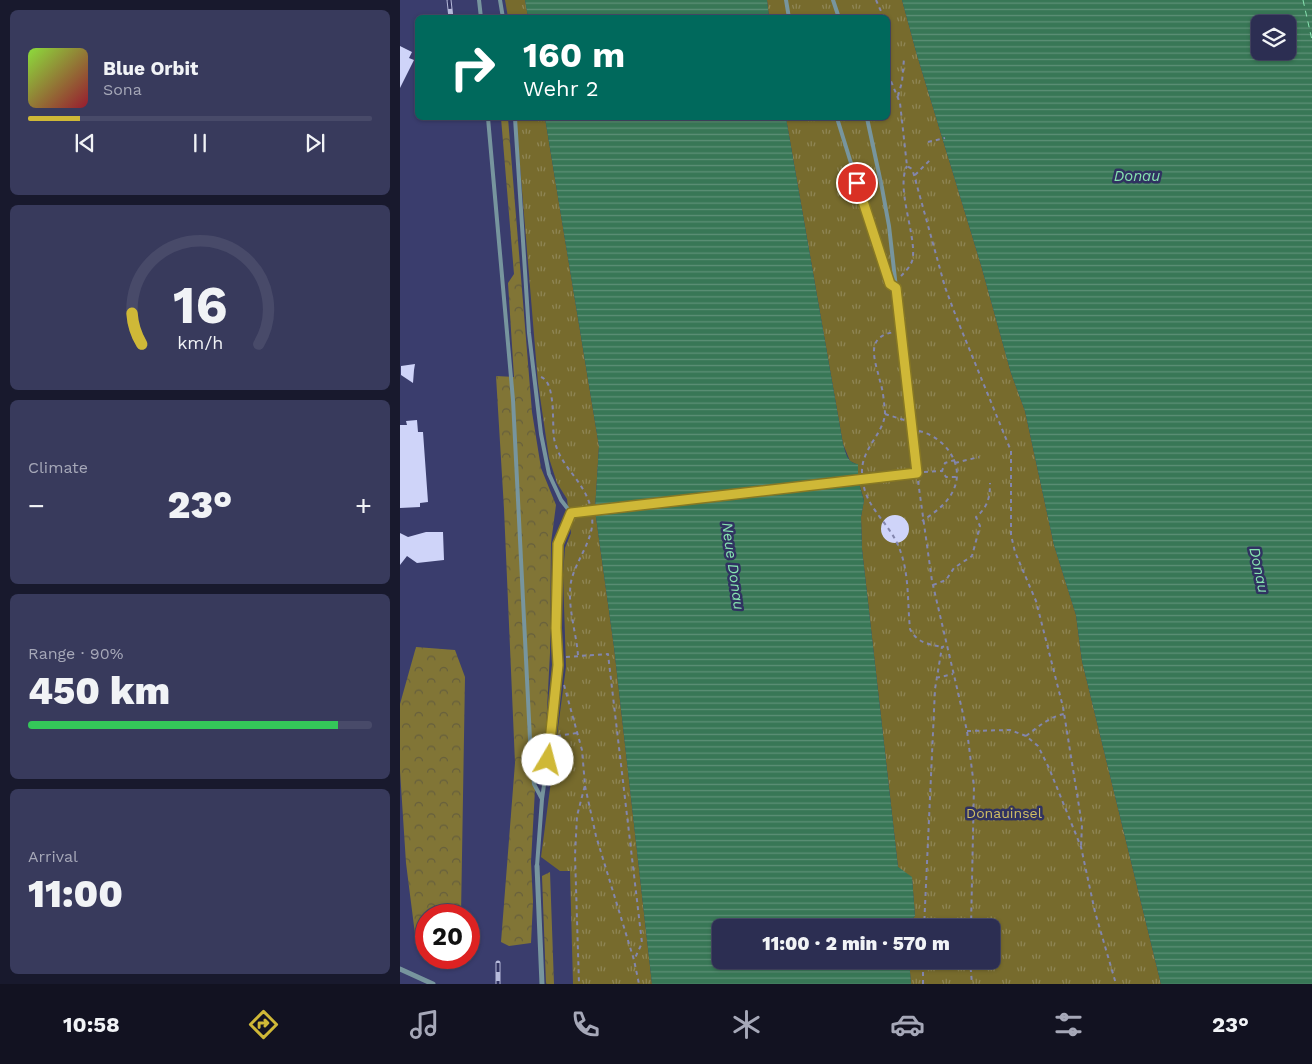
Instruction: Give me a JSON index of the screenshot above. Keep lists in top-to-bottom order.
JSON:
{
  "water": ["Donau", "Neue Donau"],
  "parks": ["Donauinsel"],
  "page": {
    "turn": ["160 m", "Wehr 2"],
    "song": ["Blue Orbit", "Sona"],
    "tile": [
      "Climate",
      ["Range · 90%", "450 km"],
      ["Arrival", "11:00"]
    ],
    "heat": ["−", "23°", "+"],
    "limit": "20",
    "trip": "11:00 · 2 min · 570 m",
    "tabs": ["10:58", "23°"],
    "gauge": ["16", "km/h"]
  }
}
